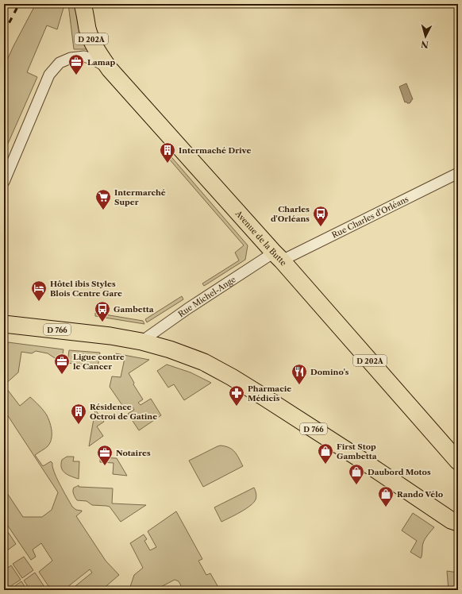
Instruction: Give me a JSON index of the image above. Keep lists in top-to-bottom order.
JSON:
{
  "streets": {
    "main road": ["D 202A", "Avenue de la Butte", "D 766"],
    "street": ["Rue Charles d'Orléans", "Rue Michel-Ange"]
  },
  "crossings": [
    ["Rue Charles d'Orléans", "Avenue de la Butte"],
    ["Rue Charles d'Orléans", "Rue Michel-Ange"],
    ["Avenue de la Butte", "Rue Michel-Ange"],
    ["Rue Michel-Ange", "D 766"]
  ],
  "places": {
    "office": ["Lamap", "Ligue contre le Cancer", "Notaires"],
    "building": ["Intermaché Drive", "Résidence Octroi de Gatine"],
    "supermarket": ["Intermarché Super"],
    "bus stop": ["Charles d'Orléans", "Gambetta"],
    "hotel": ["Hôtel ibis Styles Blois Centre Gare"],
    "restaurant": ["Domino's"],
    "pharmacy": ["Pharmacie Médicis"],
    "shop": ["First Stop Gambetta", "Daubord Motos", "Rando Vélo"]
  },
  "north": "bottom"
}
